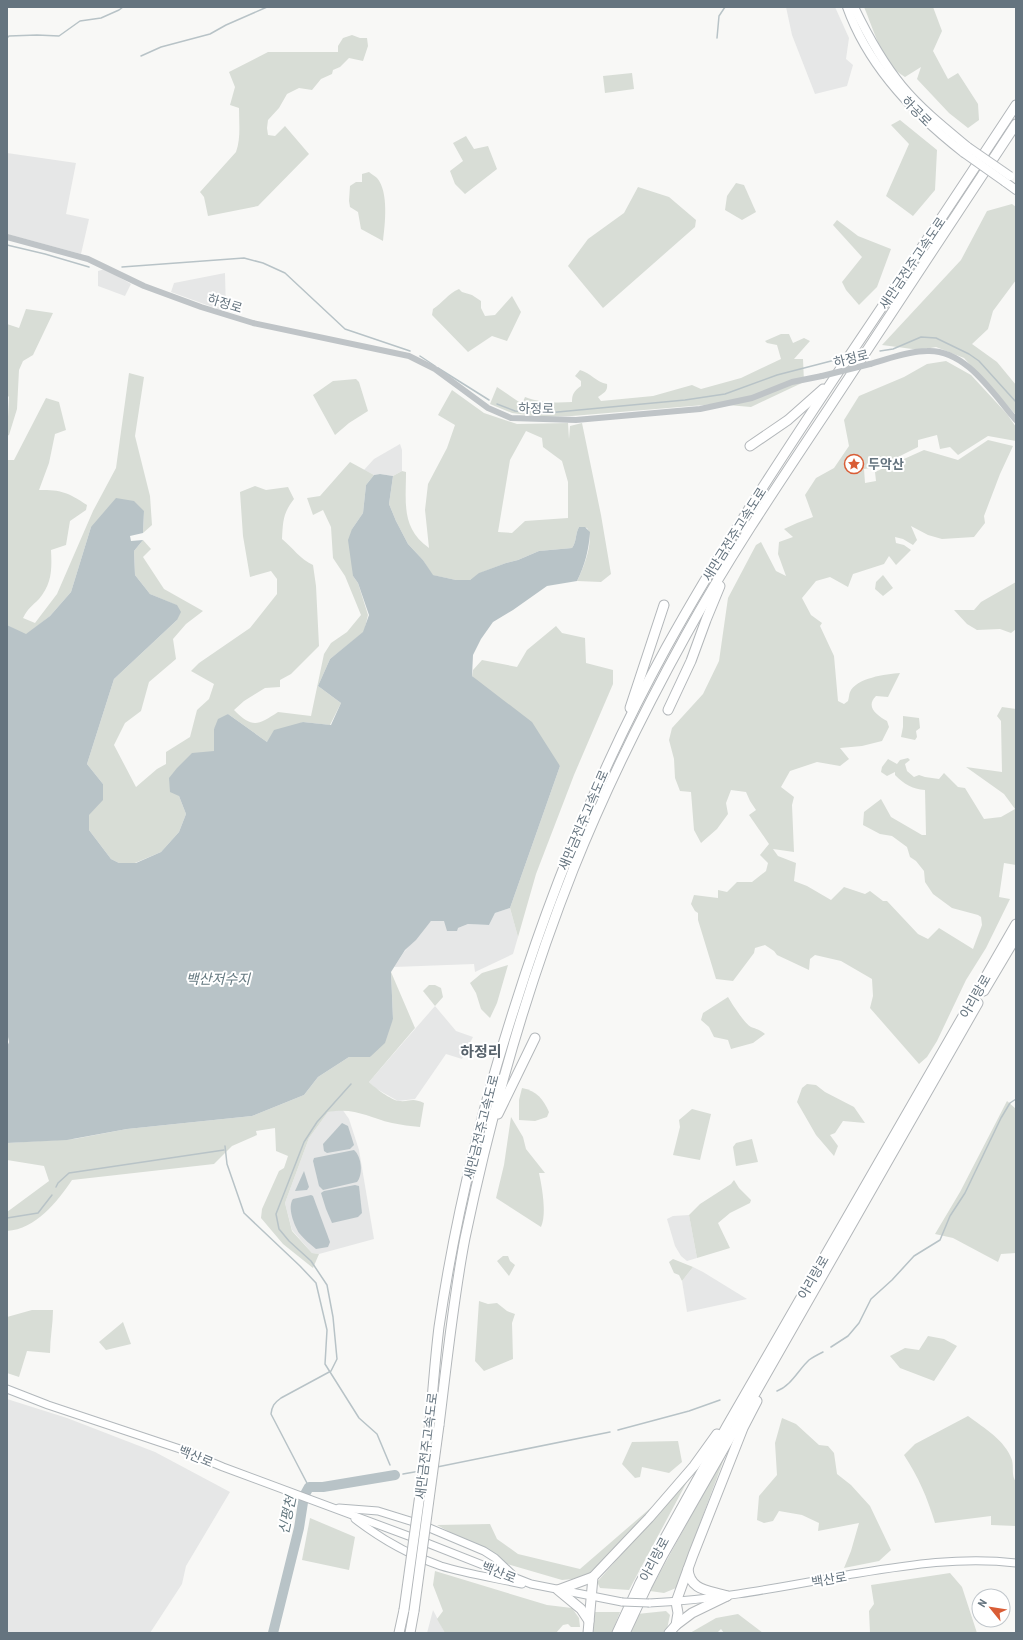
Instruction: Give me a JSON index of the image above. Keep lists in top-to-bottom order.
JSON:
{
  "streets": {
    "highway": ["새만금전주고속도로", "아리랑로"],
    "main road": ["하공로", "백산로"],
    "street": ["하정로"]
  },
  "districts": ["하정리"],
  "water": ["백산저수지", "신평천"],
  "places": {
    "place": ["두악산"]
  },
  "north": "top left"
}
